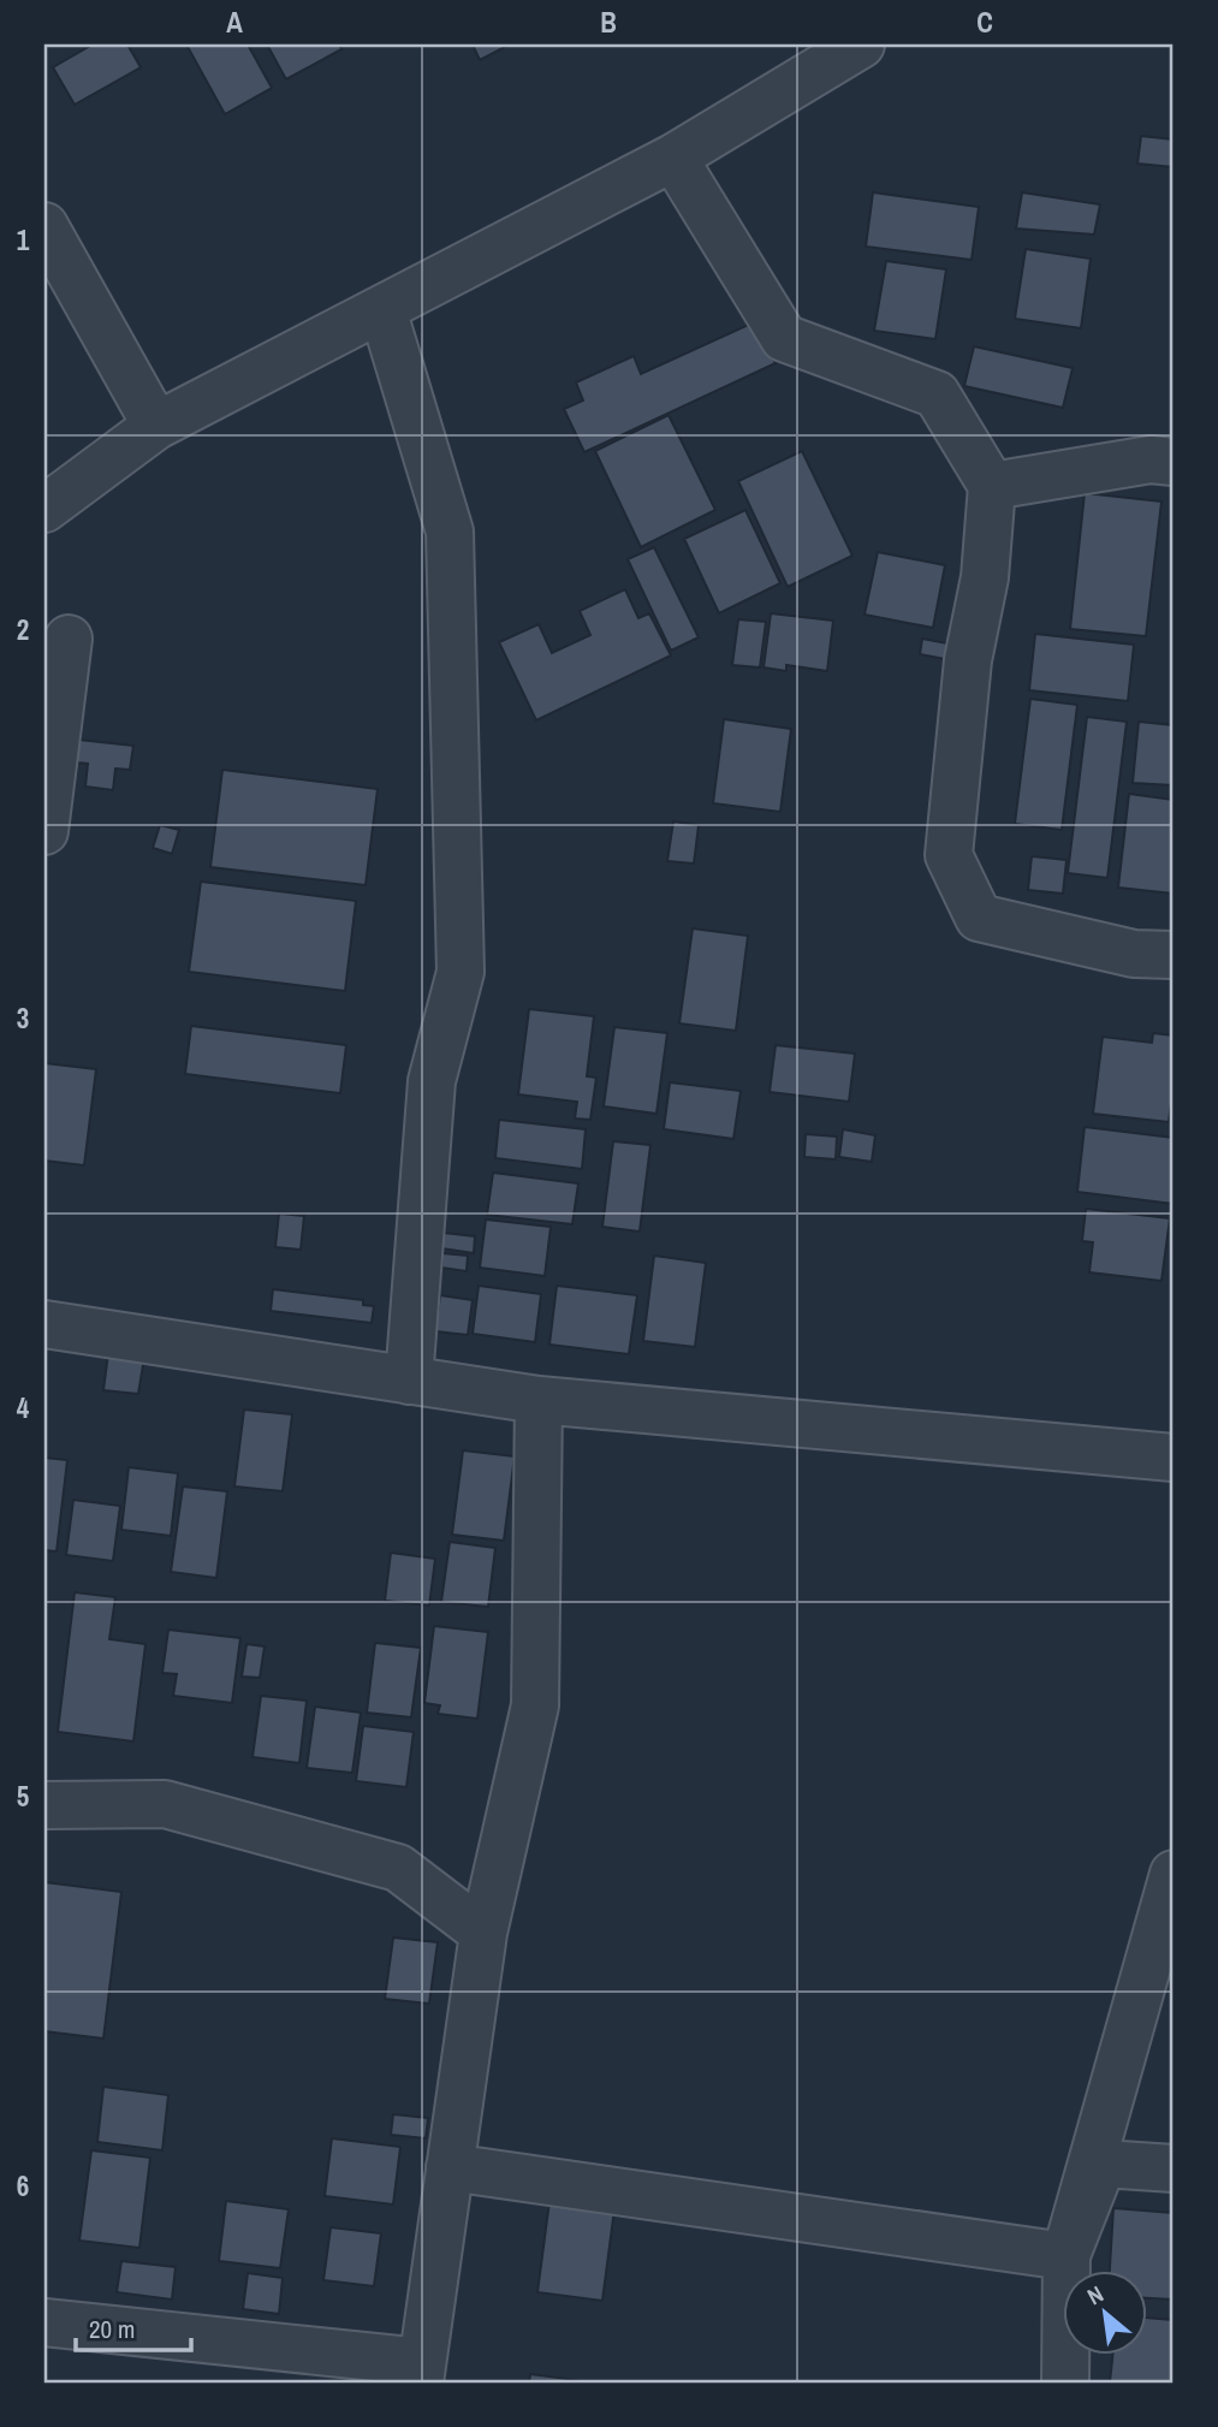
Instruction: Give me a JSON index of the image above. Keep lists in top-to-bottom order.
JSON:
{
  "scale_bar": "20 m",
  "north": "top left",
  "grid": {
    "columns": ["A", "B", "C"],
    "rows": [
      "1",
      "2",
      "3",
      "4",
      "5",
      "6"
    ]
  }
}
